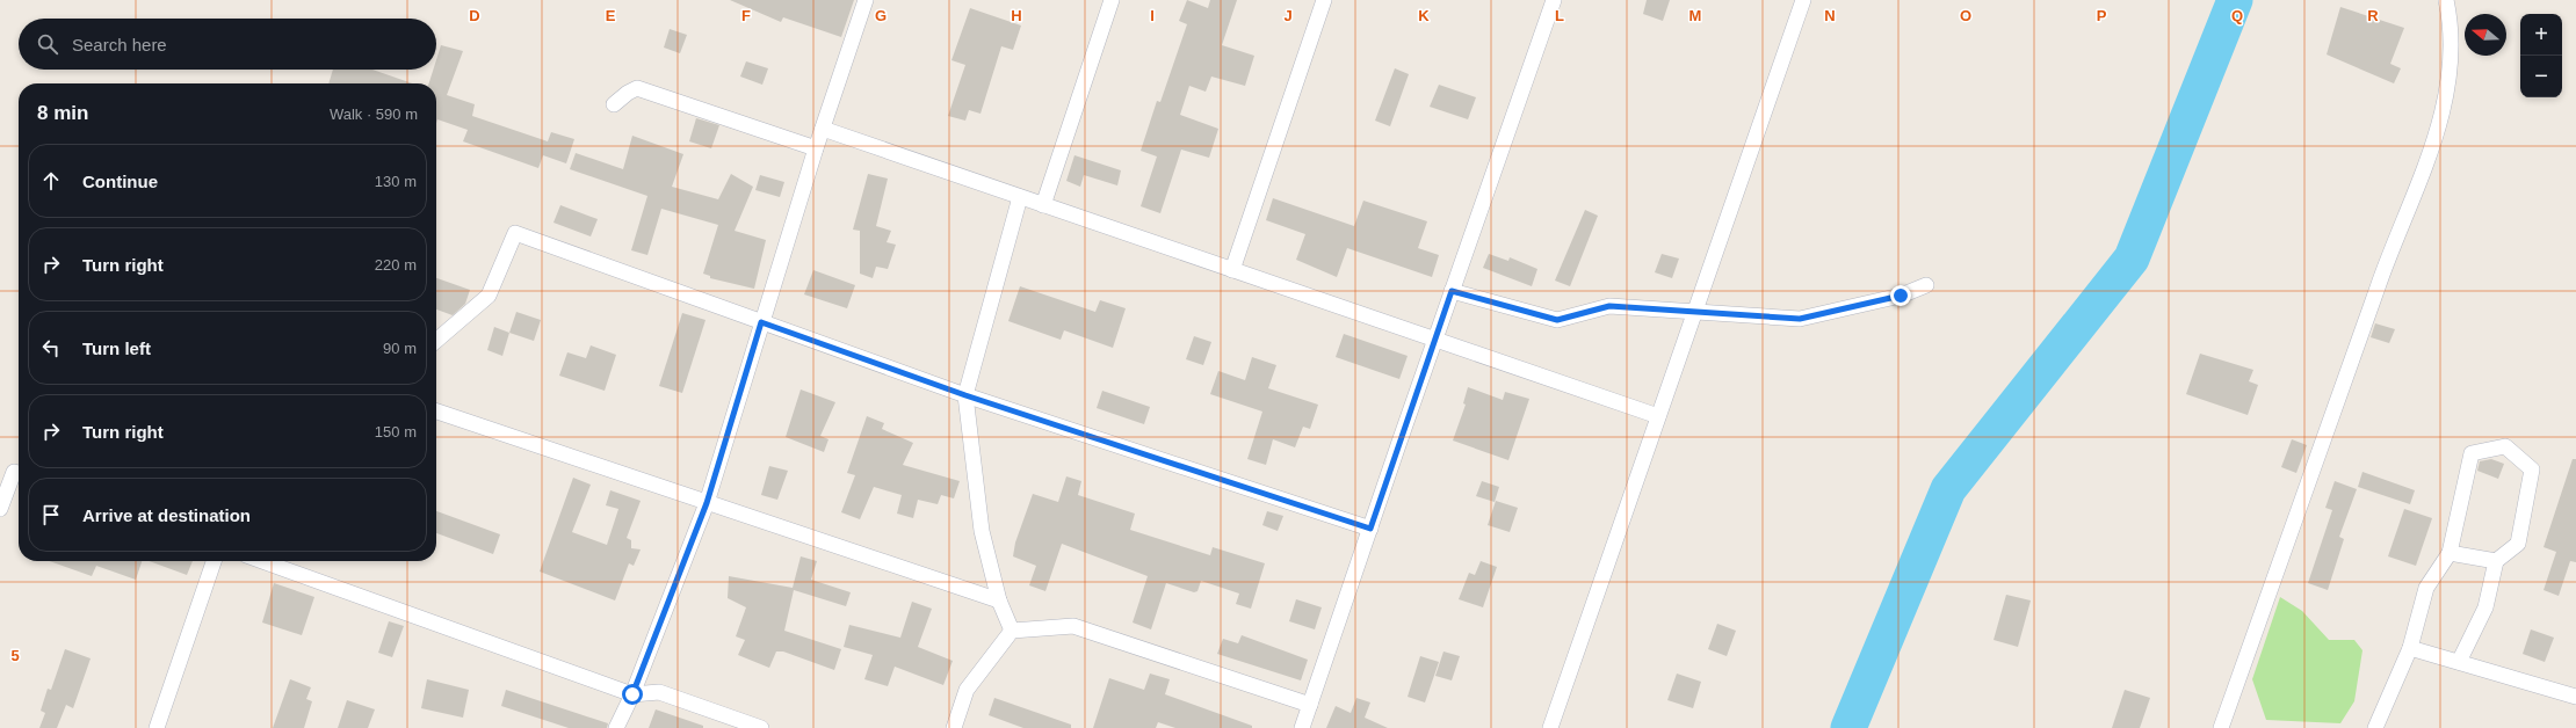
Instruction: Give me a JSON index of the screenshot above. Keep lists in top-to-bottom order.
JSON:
{
  "north": "left",
  "page": {
    "map_buttons": ["+", "−"],
    "search": "Search here",
    "heading": ["8 min", "Walk · 590 m"],
    "list": [
      ["Continue", "130 m"],
      ["Turn right", "220 m"],
      ["Turn left", "90 m"],
      ["Turn right", "150 m"],
      "Arrive at destination"
    ]
  },
  "grid": {
    "columns": [
      "D",
      "E",
      "F",
      "G",
      "H",
      "I",
      "J",
      "K",
      "L",
      "M",
      "N",
      "O",
      "P",
      "Q",
      "R"
    ],
    "rows": ["5"]
  }
}
